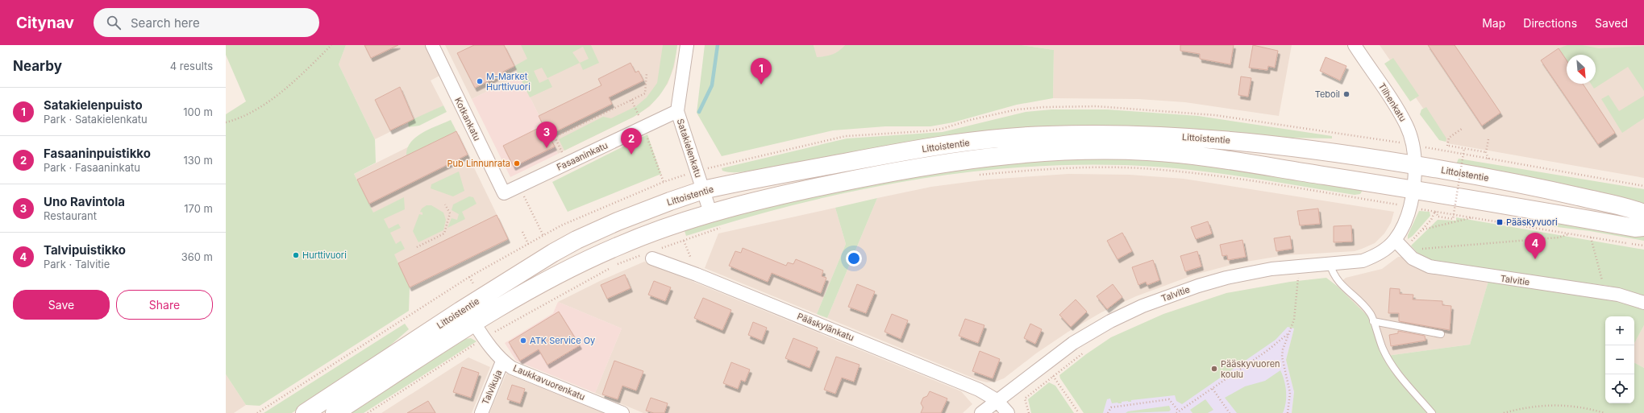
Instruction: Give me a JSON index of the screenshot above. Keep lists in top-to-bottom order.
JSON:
{
  "streets": {
    "main road": ["Littoistentie"],
    "street": [
      "Tilhenkatu",
      "Kotkankatu",
      "Satakielenkatu",
      "Fasaaninkatu",
      "Talvitie",
      "Pääskylänkatu",
      "Laukkavuorenkatu",
      "Talvikuja"
    ]
  },
  "crossings": [
    ["Tilhenkatu", "Littoistentie"],
    ["Tilhenkatu", "Talvitie"],
    ["Kotkankatu", "Fasaaninkatu"],
    ["Littoistentie", "Satakielenkatu"],
    ["Littoistentie", "Talvitie"],
    ["Littoistentie", "Laukkavuorenkatu"],
    ["Satakielenkatu", "Fasaaninkatu"],
    ["Talvitie", "Pääskylänkatu"],
    ["Laukkavuorenkatu", "Talvikuja"]
  ],
  "places": {
    "other": [
      "M-Market Hurttivuori",
      "Teboil",
      "Pub Linnunrata",
      "Hurttivuori",
      "ATK Service Oy",
      "Pääskyvuoren koulu"
    ],
    "transit": ["Pääskyvuori"]
  },
  "north": "bottom right",
  "page": {
    "header": "Citynav",
    "search": "Search here",
    "nav": ["Map", "Directions", "Saved"],
    "heading": ["Nearby", "4 results"],
    "pins": [
      "1",
      "3",
      "2",
      "4"
    ],
    "list": [
      {
        "mark": "1",
        "name": "Satakielenpuisto",
        "note": "Park · Satakielenkatu",
        "value": "100 m"
      },
      {
        "mark": "2",
        "name": "Fasaaninpuistikko",
        "note": "Park · Fasaaninkatu",
        "value": "130 m"
      },
      {
        "mark": "3",
        "name": "Uno Ravintola",
        "note": "Restaurant",
        "value": "170 m"
      },
      {
        "mark": "4",
        "name": "Talvipuistikko",
        "note": "Park · Talvitie",
        "value": "360 m"
      }
    ],
    "buttons": ["Save", "Share"],
    "map_buttons": ["+", "−"]
  }
}
